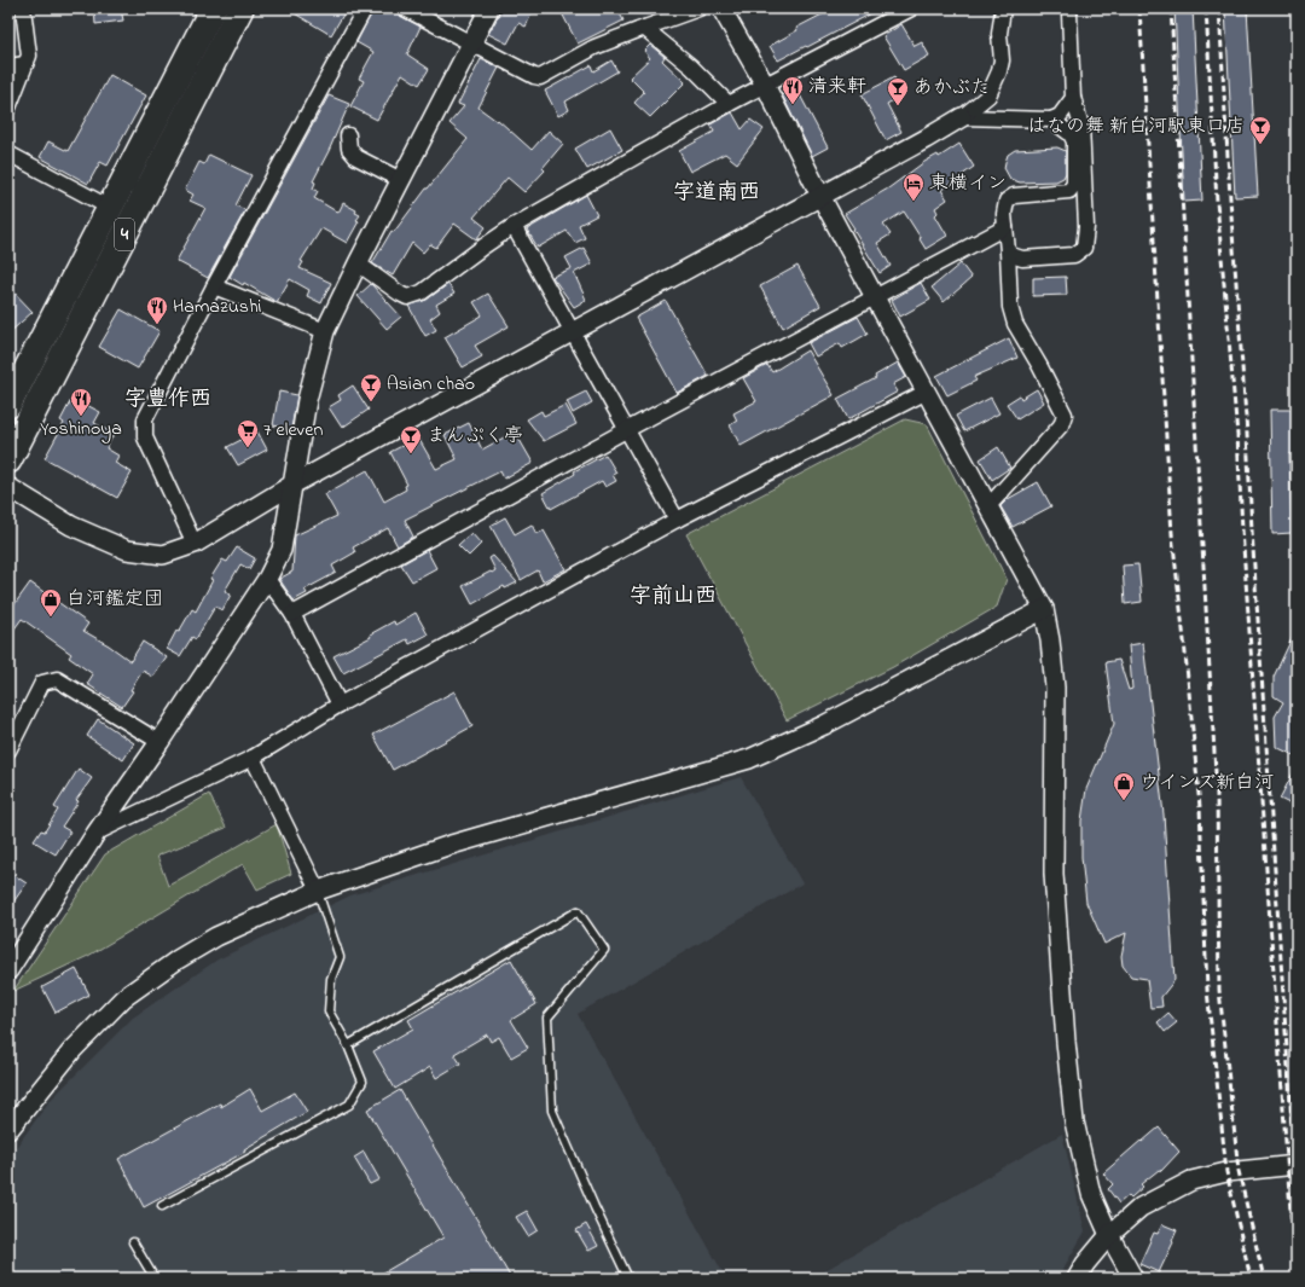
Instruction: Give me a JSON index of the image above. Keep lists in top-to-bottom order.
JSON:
{
  "streets": {
    "highway": ["4"]
  },
  "districts": ["字道南西", "字豊作西", "字前山西"],
  "places": {
    "restaurant": ["清来軒", "Hamazushi", "Yoshinoya"],
    "bar": [
      "あかぶた",
      "はなの舞 新白河駅東口店",
      "Asian chao",
      "まんぷく亭"
    ],
    "hotel": ["東横イン"],
    "supermarket": ["7 eleven"],
    "shop": ["白河鑑定団", "ウインズ新白河"]
  }
}
